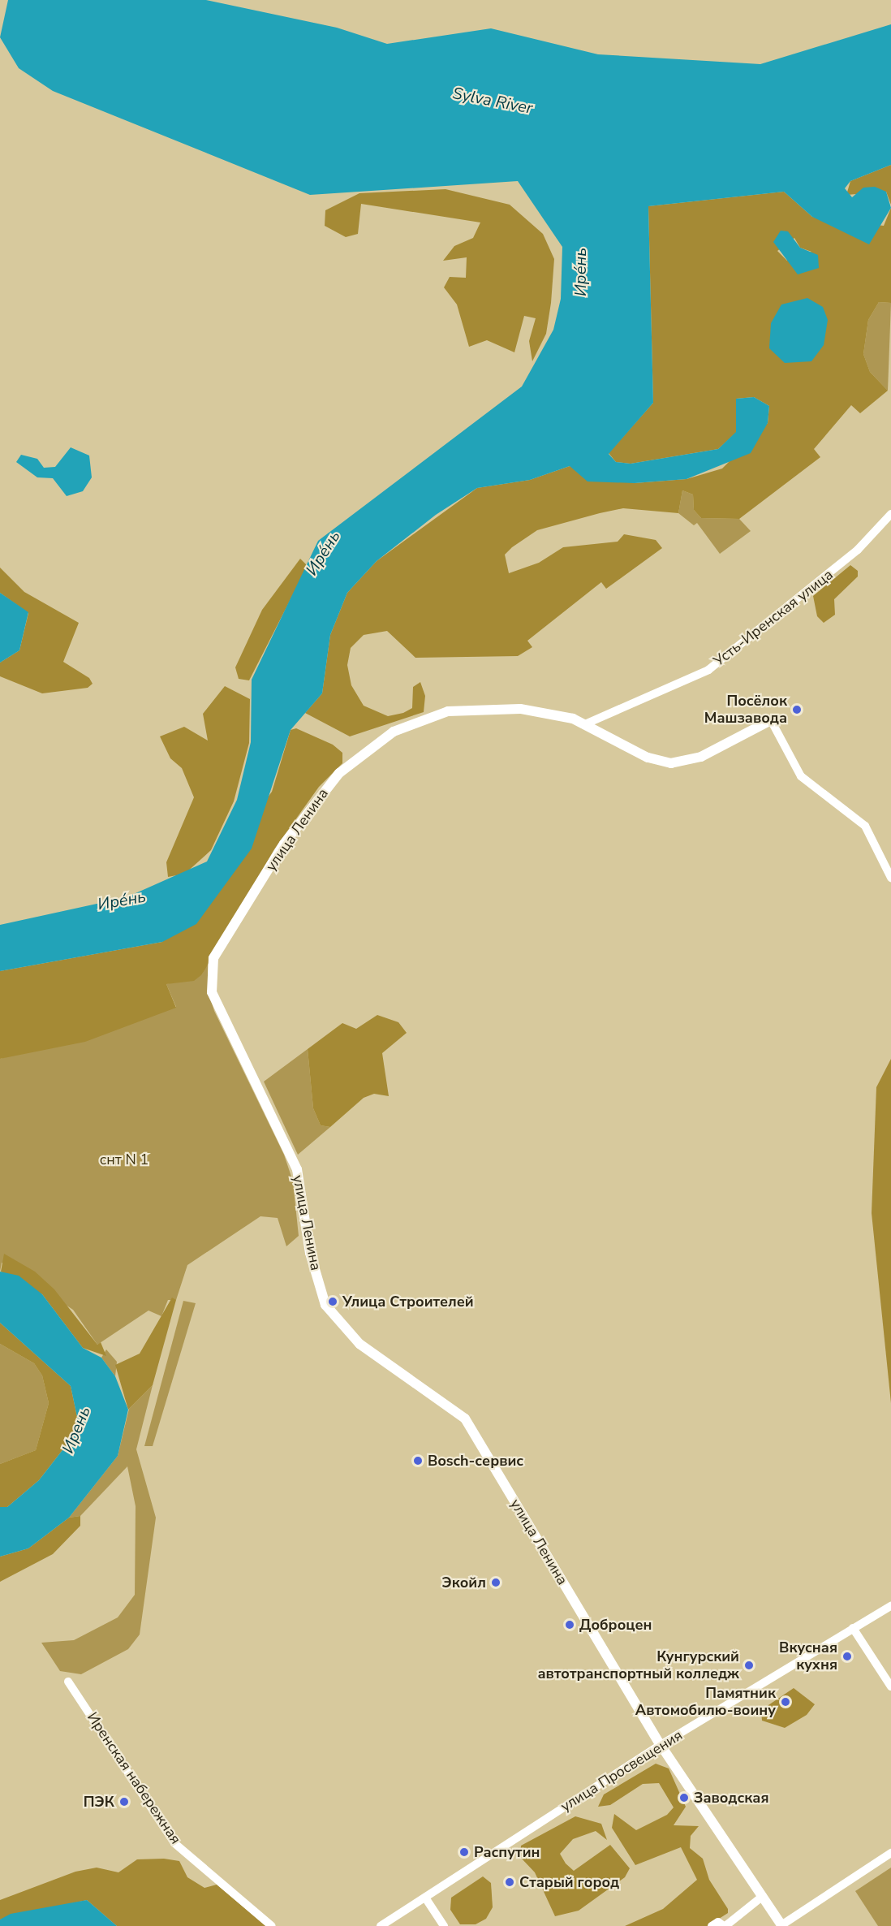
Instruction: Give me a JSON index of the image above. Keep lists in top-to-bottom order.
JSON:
{
  "streets": {
    "street": [
      "Усть-Иренская улица",
      "улица Ленина",
      "улица Просвещения",
      "Иренская набережная"
    ]
  },
  "crossings": [
    ["Усть-Иренская улица", "улица Ленина"],
    ["улица Ленина", "улица Просвещения"]
  ],
  "water": ["Sylva River", "Ире́нь", "Ирень"],
  "parks": ["снт N 1"],
  "places": [
    "Посёлок Машзавода",
    "Улица Строителей",
    "Bosch-сервис",
    "Экойл",
    "Доброцен",
    "Вкусная кухня",
    "Кунгурский автотранспортный колледж",
    "Памятник Автомобилю-воину",
    "Заводская",
    "ПЭК",
    "Распутин",
    "Старый город"
  ]
}
